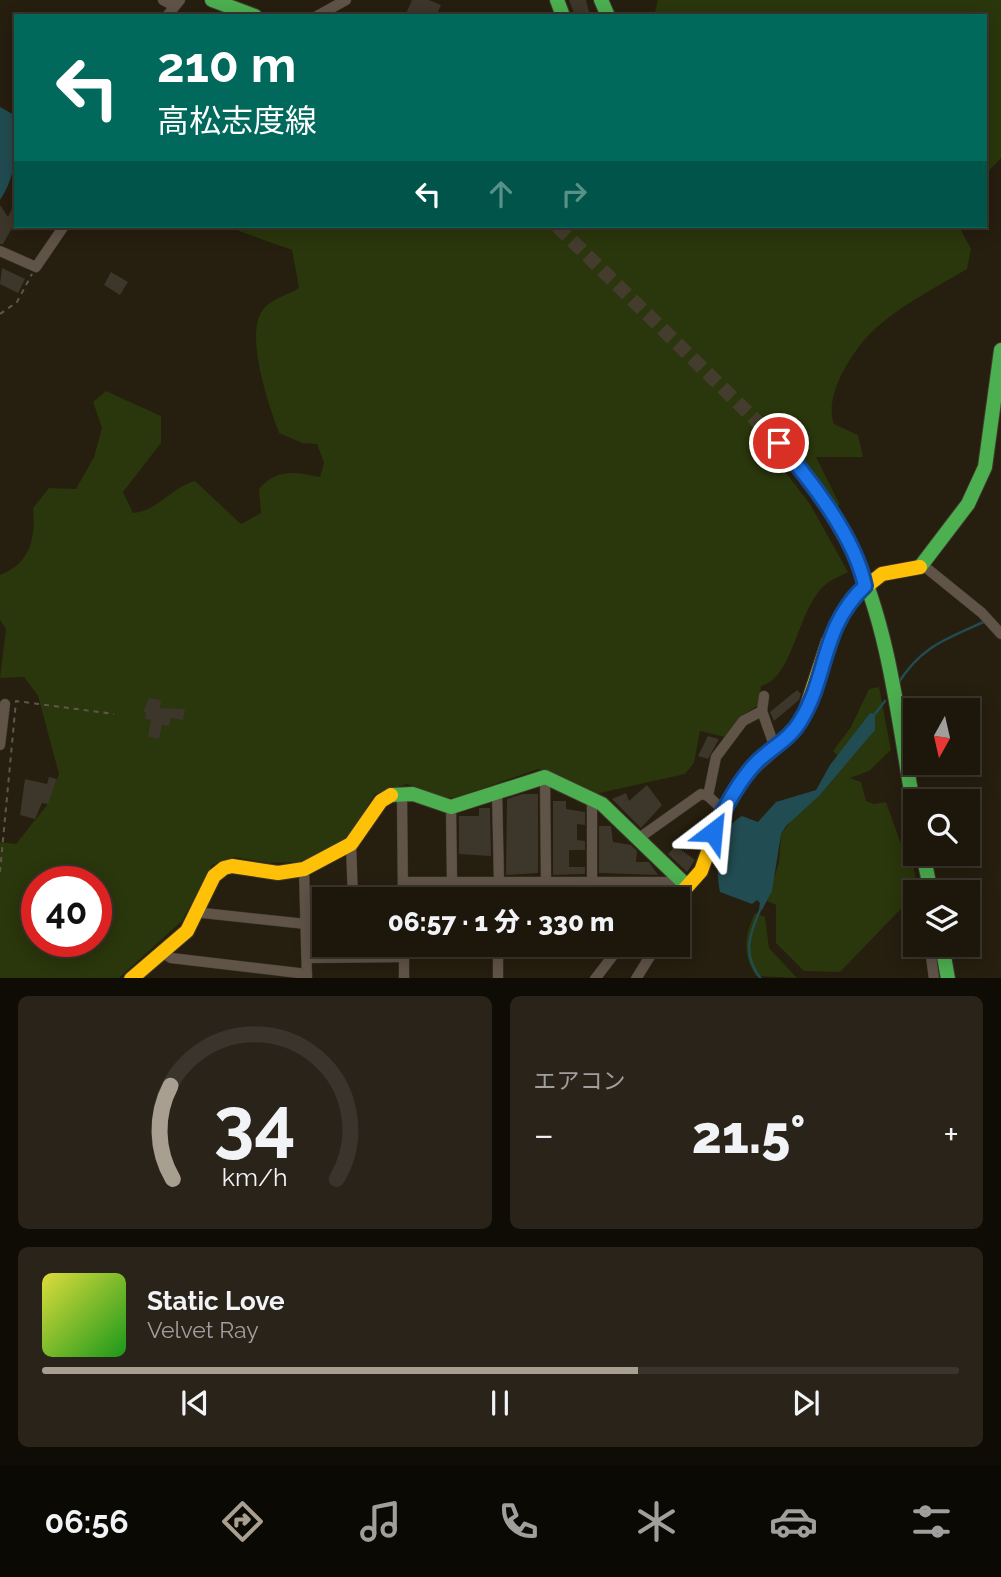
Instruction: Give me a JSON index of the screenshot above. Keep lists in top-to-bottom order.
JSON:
{
  "north": "bottom",
  "page": {
    "turn": ["210 m", "高松志度線"],
    "limit": "40",
    "trip": "06:57 · 1 分 · 330 m",
    "tile": "エアコン",
    "heat": ["−", "21.5°", "+"],
    "song": ["Static Love", "Velvet Ray"],
    "tabs": "06:56",
    "gauge": ["34", "km/h"]
  }
}
